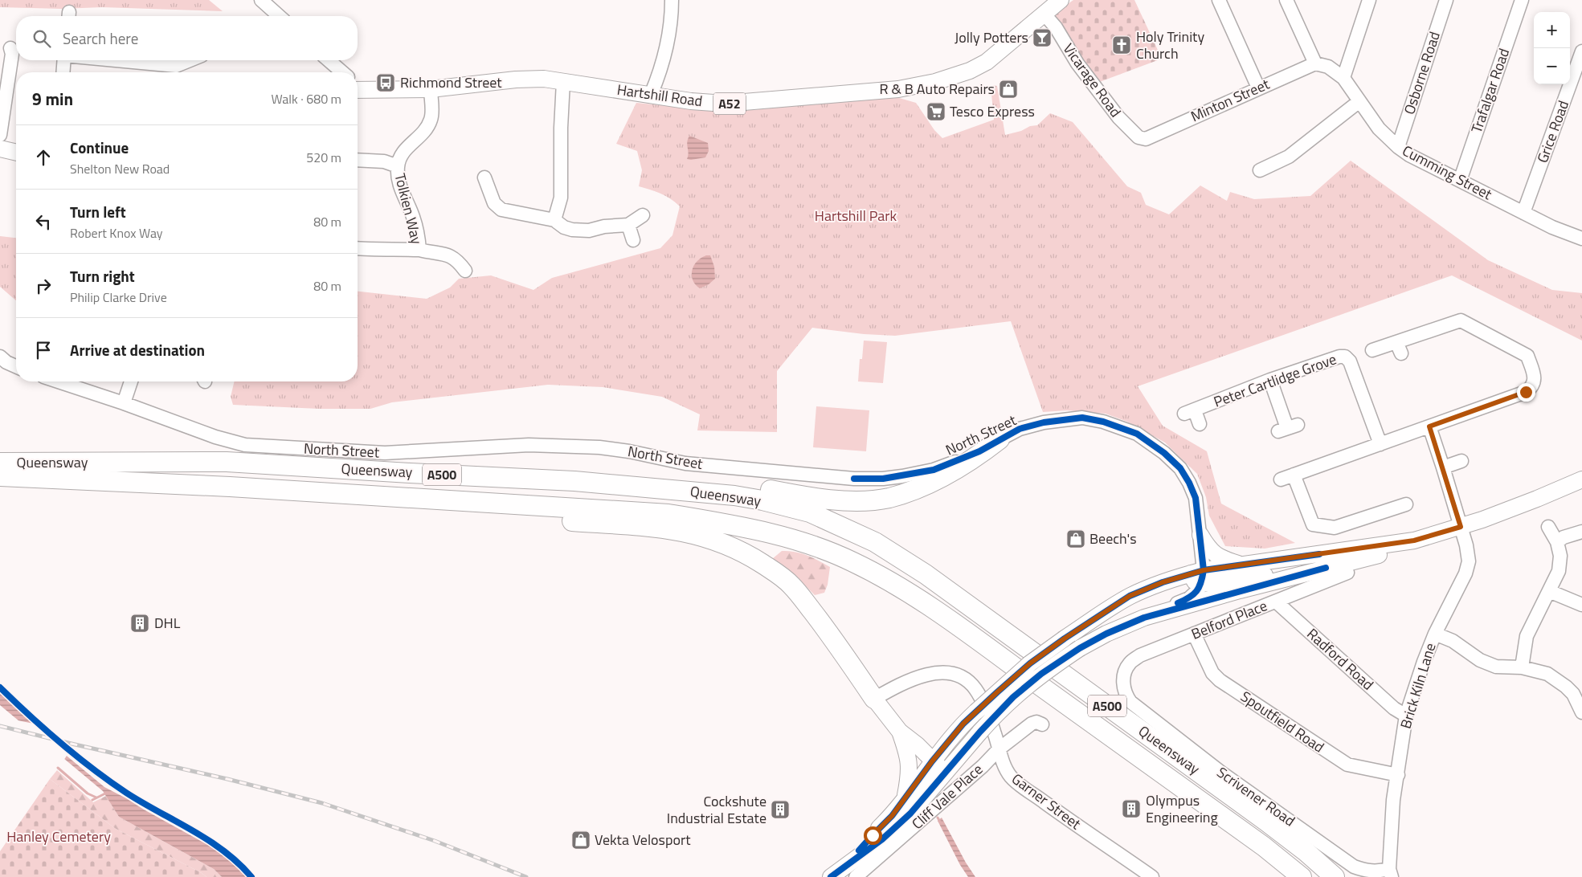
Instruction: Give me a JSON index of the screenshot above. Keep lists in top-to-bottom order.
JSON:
{
  "streets": {
    "highway": ["Queensway", "A500"],
    "main road": ["Hartshill Road", "A52"],
    "street": [
      "Osborne Road",
      "Vicarage Road",
      "Trafalgar Road",
      "Minton Street",
      "Grice Road",
      "Cumming Street",
      "Tolkien Way",
      "Peter Cartlidge Grove",
      "North Street",
      "Belford Place",
      "Radford Road",
      "Brick Kiln Lane",
      "Spoutfield Road",
      "Cliff Vale Place",
      "Scrivener Road",
      "Garner Street"
    ]
  },
  "crossings": [
    ["Osborne Road", "Cumming Street"],
    ["Vicarage Road", "Hartshill Road"],
    ["Vicarage Road", "Minton Street"],
    ["Trafalgar Road", "Cumming Street"],
    ["Hartshill Road", "Tolkien Way"],
    ["Minton Street", "Cumming Street"],
    ["Grice Road", "Cumming Street"],
    ["Belford Place", "Radford Road"],
    ["Belford Place", "Spoutfield Road"],
    ["Belford Place", "Scrivener Road"],
    ["Radford Road", "Brick Kiln Lane"],
    ["Brick Kiln Lane", "Spoutfield Road"],
    ["Brick Kiln Lane", "Scrivener Road"],
    ["Cliff Vale Place", "Garner Street"]
  ],
  "parks": ["Hartshill Park", "Hanley Cemetery"],
  "places": {
    "bar": ["Jolly Potters"],
    "church": ["Holy Trinity Church"],
    "bus stop": ["Richmond Street"],
    "shop": ["R & B Auto Repairs", "Beech's", "Vekta Velosport"],
    "supermarket": ["Tesco Express"],
    "building": ["DHL", "Olympus Engineering", "Cockshute Industrial Estate"]
  },
  "page": {
    "map_buttons": ["+", "−"],
    "search": "Search here",
    "heading": ["9 min", "Walk · 680 m"],
    "list": [
      ["Continue", "Shelton New Road", "520 m"],
      ["Turn left", "Robert Knox Way", "80 m"],
      ["Turn right", "Philip Clarke Drive", "80 m"],
      "Arrive at destination"
    ]
  }
}
